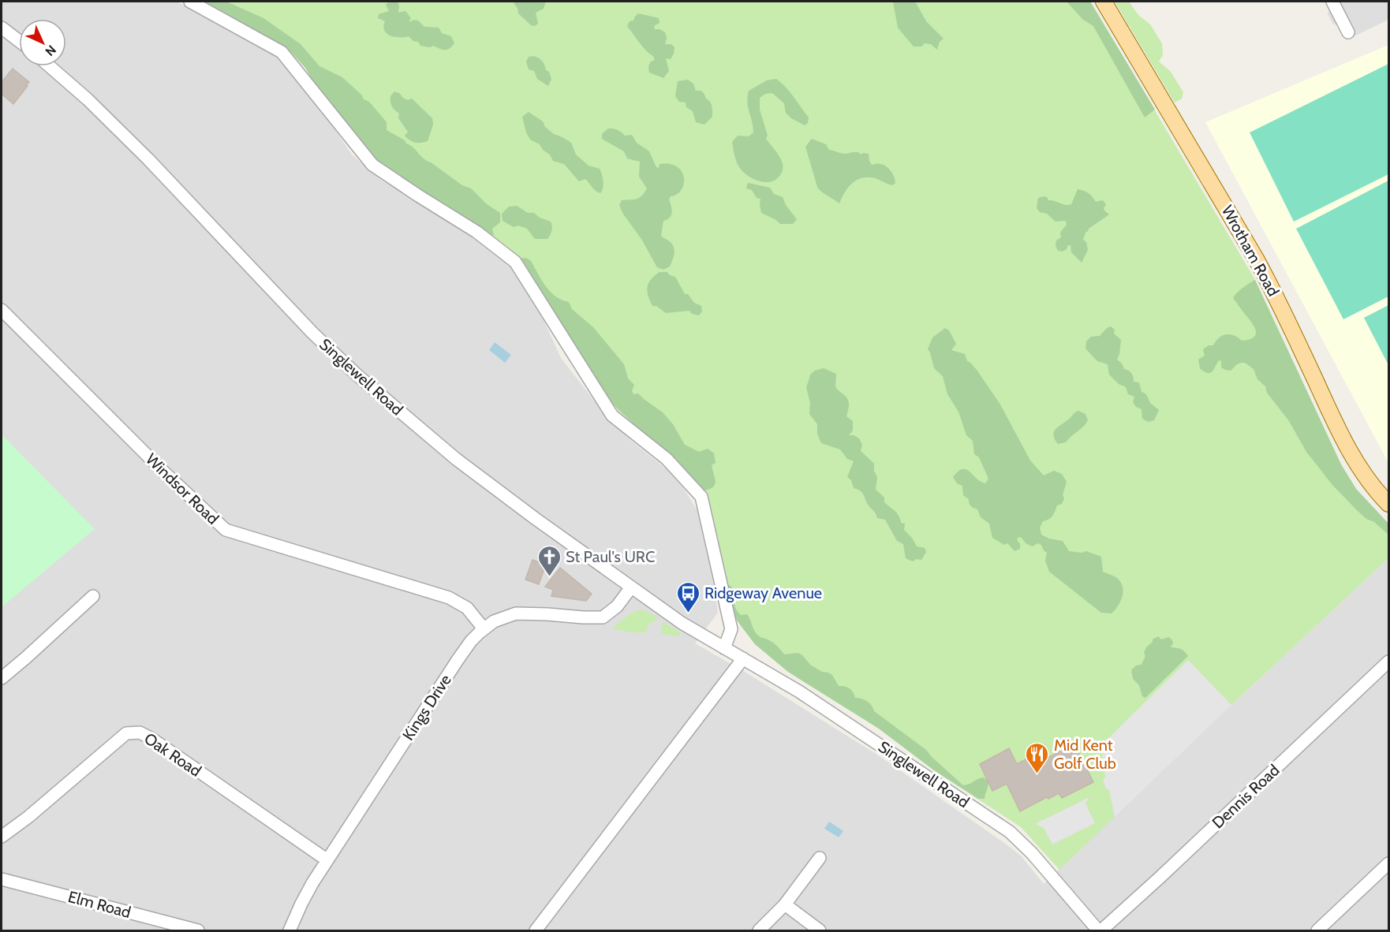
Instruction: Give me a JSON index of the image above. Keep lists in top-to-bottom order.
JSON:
{
  "streets": {
    "main road": ["Wrotham Road"],
    "street": [
      "Singlewell Road",
      "Windsor Road",
      "Kings Drive",
      "Oak Road",
      "Dennis Road",
      "Elm Road"
    ]
  },
  "crossings": [
    ["Singlewell Road", "Kings Drive"],
    ["Singlewell Road", "Dennis Road"],
    ["Windsor Road", "Kings Drive"],
    ["Kings Drive", "Oak Road"]
  ],
  "places": {
    "church": ["St Paul's URC"],
    "bus stop": ["Ridgeway Avenue"],
    "restaurant": ["Mid Kent Golf Club"]
  },
  "north": "bottom right"
}
